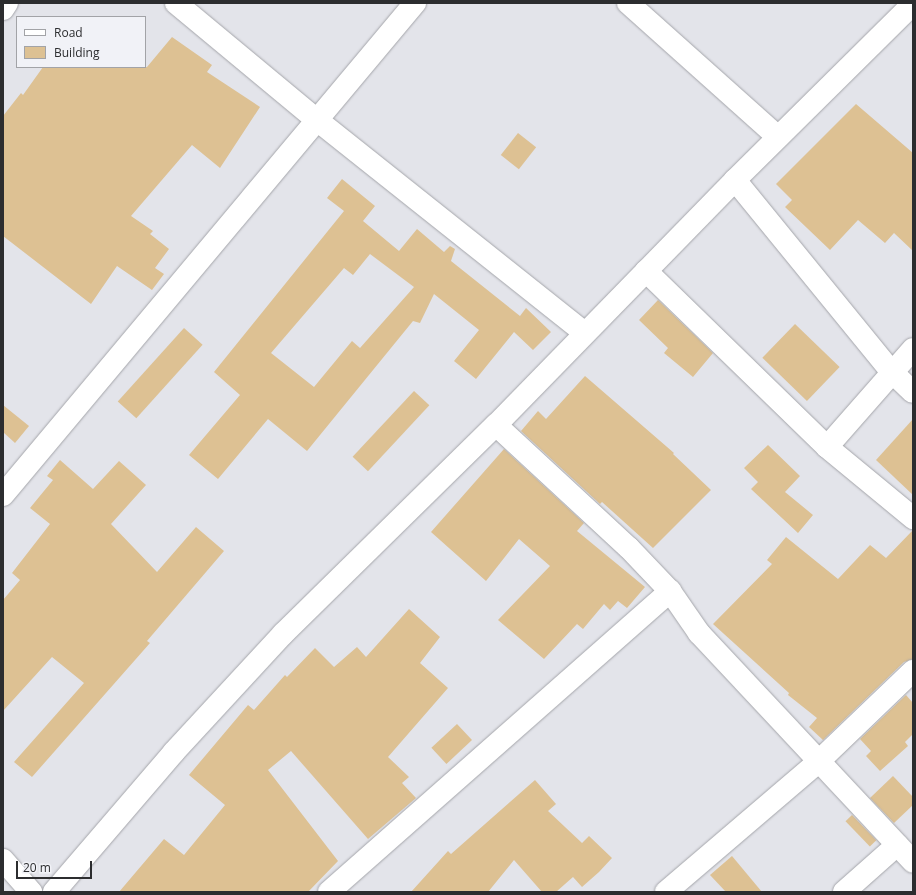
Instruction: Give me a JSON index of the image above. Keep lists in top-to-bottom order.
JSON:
{
  "legend": ["Road", "Building"],
  "scale_bar": "20 m"
}
